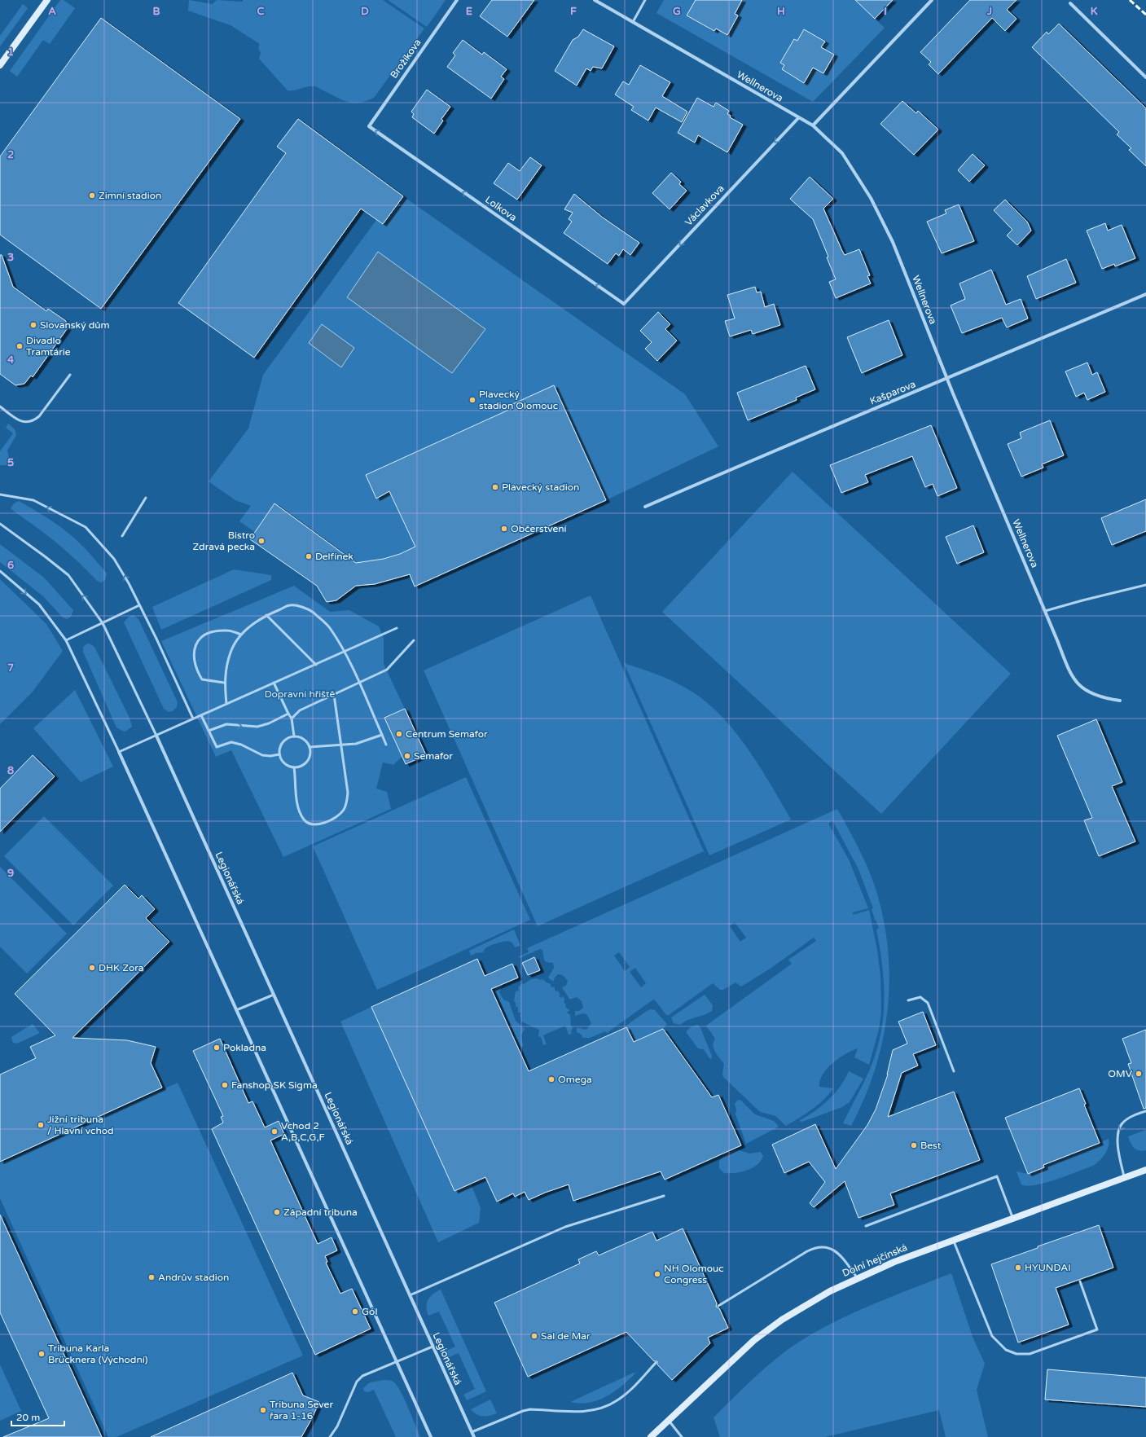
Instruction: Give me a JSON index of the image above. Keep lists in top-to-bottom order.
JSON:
{
  "streets": {
    "main road": ["Dolní hejčínská"],
    "street": [
      "Brožíkova",
      "Wellnerova",
      "Václavkova",
      "Lolkova",
      "Kašparova",
      "Legionářská"
    ]
  },
  "crossings": [
    ["Brožíkova", "Lolkova"],
    ["Wellnerova", "Václavkova"],
    ["Wellnerova", "Kašparova"],
    ["Václavkova", "Lolkova"]
  ],
  "one_way": ["Václavkova", "Lolkova"],
  "parks": ["Dopravní hřiště"],
  "places": [
    "Zimní stadion",
    "Slovanský dům",
    "Divadlo Tramtárie",
    "Plavecký stadion Olomouc",
    "Plavecký stadion",
    "Občerstvení",
    "Bistro Zdravá pecka",
    "Delfínek",
    "Centrum Semafor",
    "Semafor",
    "DHK Zora",
    "Pokladna",
    "OMV",
    "Omega",
    "Fanshop SK Sigma",
    "Jižní tribuna / Hlavní vchod",
    "Vchod 2 A,B,C,G,F",
    "Best",
    "Západní tribuna",
    "HYUNDAI",
    "NH Olomouc Congress",
    "Andrův stadion",
    "Gól",
    "Sal de Mar",
    "Tribuna Karla Brücknera (Východní)",
    "Tribuna Sever řara 1-16"
  ],
  "scale_bar": "20 m",
  "grid": {
    "columns": [
      "A",
      "B",
      "C",
      "D",
      "E",
      "F",
      "G",
      "H",
      "I",
      "J",
      "K"
    ],
    "rows": [
      "1",
      "2",
      "3",
      "4",
      "5",
      "6",
      "7",
      "8",
      "9"
    ]
  }
}
